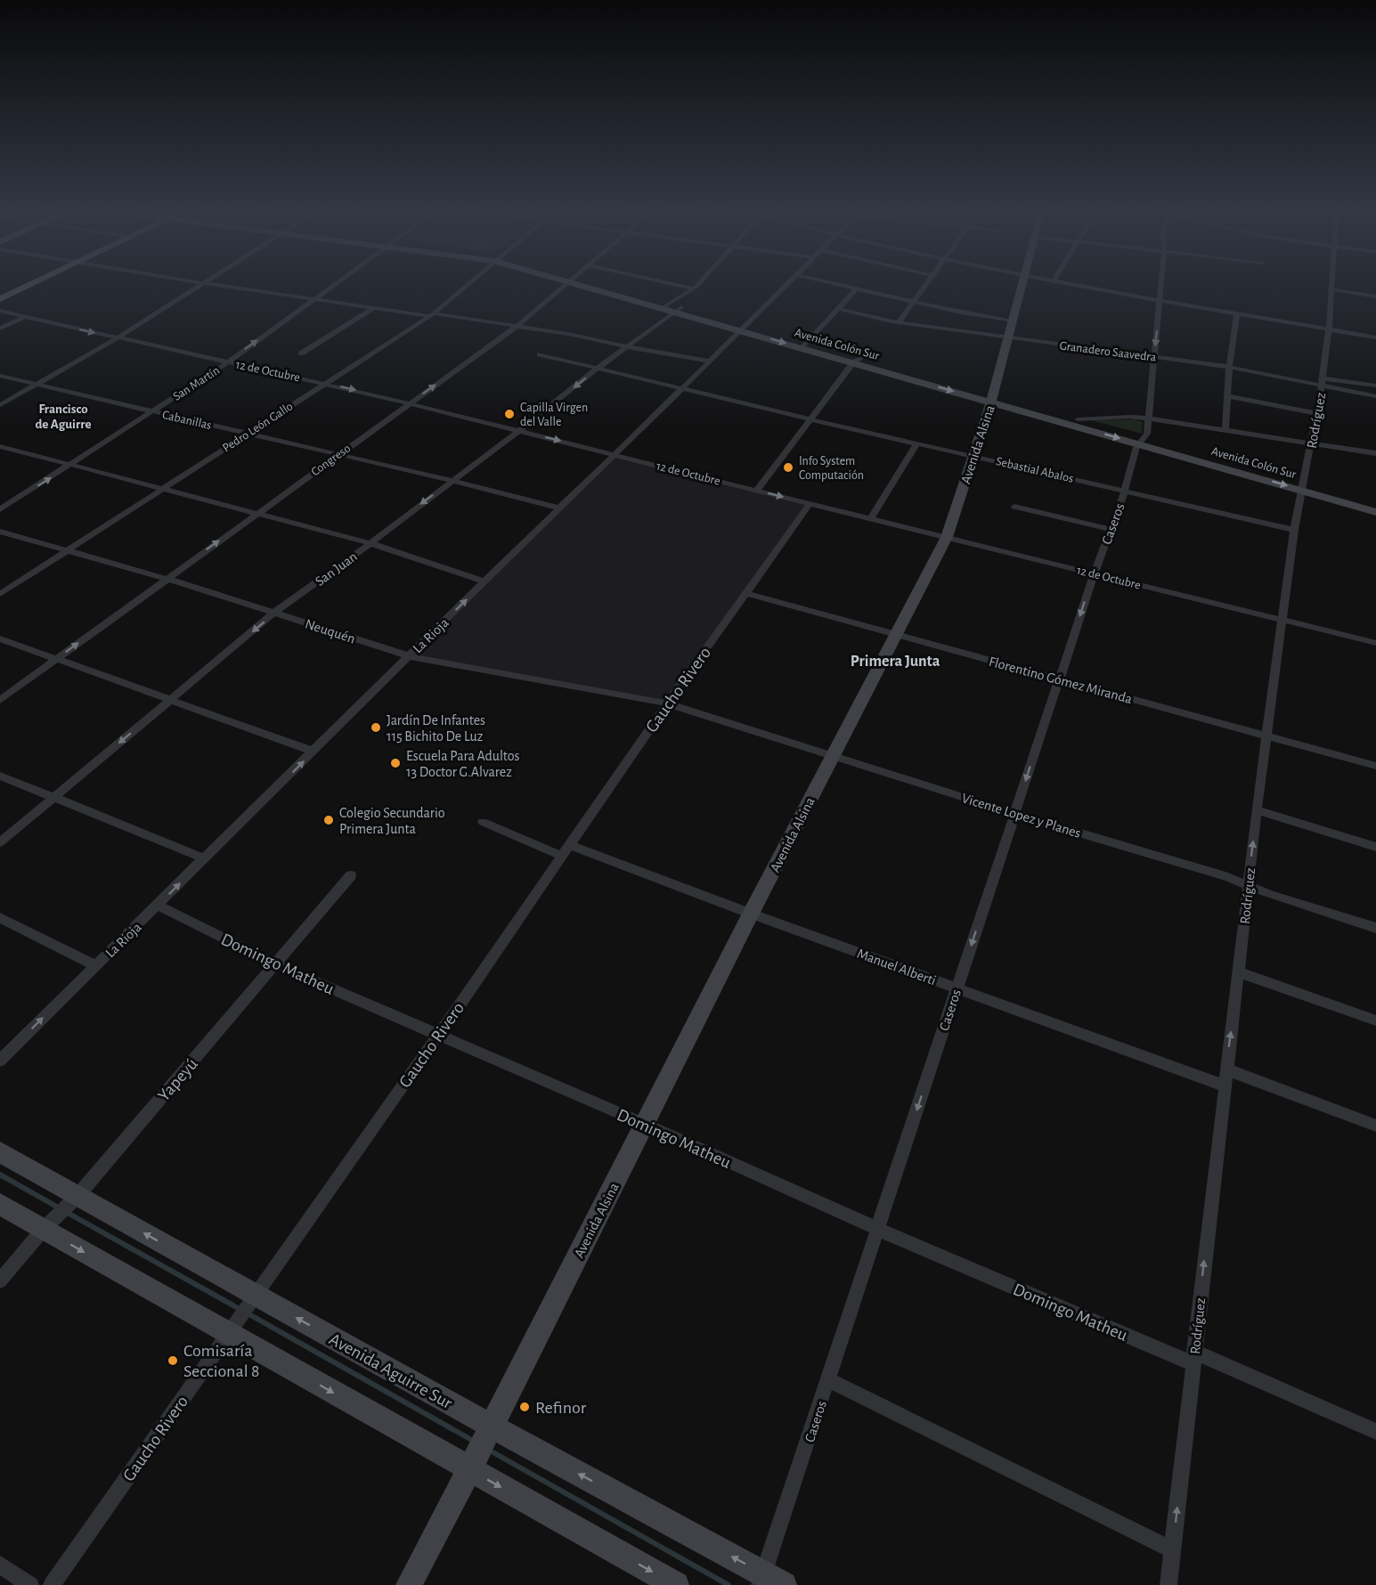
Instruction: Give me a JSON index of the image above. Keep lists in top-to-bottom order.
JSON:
{
  "streets": {
    "main road": ["Avenida Colón Sur", "Avenida Alsina", "Avenida Aguirre Sur"],
    "street": [
      "Granadero Saavedra",
      "12 de Octubre",
      "San Martín",
      "Cabanillas",
      "Rodríguez",
      "Pedro León Gallo",
      "Congreso",
      "Sebastial Abalos",
      "Caseros",
      "San Juan",
      "Neuquén",
      "La Rioja",
      "Florentino Gómez Miranda",
      "Gaucho Rivero",
      "Vicente Lopez y Planes",
      "Domingo Matheu",
      "Manuel Alberti",
      "Yapeyú"
    ]
  },
  "crossings": [
    ["Avenida Colón Sur", "Rodríguez"],
    ["Avenida Colón Sur", "Avenida Alsina"],
    ["Avenida Colón Sur", "Caseros"],
    ["Avenida Colón Sur", "San Juan"],
    ["Avenida Colón Sur", "La Rioja"],
    ["Granadero Saavedra", "Rodríguez"],
    ["Granadero Saavedra", "Avenida Alsina"],
    ["Granadero Saavedra", "Caseros"],
    ["12 de Octubre", "San Martín"],
    ["12 de Octubre", "Rodríguez"],
    ["12 de Octubre", "Pedro León Gallo"],
    ["12 de Octubre", "Avenida Alsina"],
    ["12 de Octubre", "Congreso"],
    ["12 de Octubre", "Caseros"],
    ["12 de Octubre", "San Juan"],
    ["12 de Octubre", "La Rioja"],
    ["12 de Octubre", "Gaucho Rivero"],
    ["San Martín", "Cabanillas"],
    ["Cabanillas", "Pedro León Gallo"],
    ["Cabanillas", "Congreso"],
    ["Cabanillas", "San Juan"],
    ["Cabanillas", "La Rioja"],
    ["Rodríguez", "Sebastial Abalos"],
    ["Rodríguez", "Florentino Gómez Miranda"],
    ["Rodríguez", "Vicente Lopez y Planes"],
    ["Rodríguez", "Domingo Matheu"],
    ["Rodríguez", "Manuel Alberti"],
    ["Pedro León Gallo", "Neuquén"],
    ["Avenida Alsina", "Sebastial Abalos"],
    ["Avenida Alsina", "Florentino Gómez Miranda"],
    ["Avenida Alsina", "Vicente Lopez y Planes"],
    ["Avenida Alsina", "Domingo Matheu"],
    ["Avenida Alsina", "Manuel Alberti"],
    ["Avenida Alsina", "Avenida Aguirre Sur"],
    ["Congreso", "Neuquén"],
    ["Sebastial Abalos", "Caseros"],
    ["Sebastial Abalos", "San Juan"],
    ["Sebastial Abalos", "La Rioja"],
    ["Caseros", "Florentino Gómez Miranda"],
    ["Caseros", "Vicente Lopez y Planes"],
    ["Caseros", "Domingo Matheu"],
    ["Caseros", "Manuel Alberti"],
    ["Caseros", "Avenida Aguirre Sur"],
    ["San Juan", "Neuquén"],
    ["Neuquén", "La Rioja"],
    ["Neuquén", "Gaucho Rivero"],
    ["Neuquén", "Vicente Lopez y Planes"],
    ["La Rioja", "Domingo Matheu"],
    ["Florentino Gómez Miranda", "Gaucho Rivero"],
    ["Gaucho Rivero", "Vicente Lopez y Planes"],
    ["Gaucho Rivero", "Domingo Matheu"],
    ["Gaucho Rivero", "Manuel Alberti"],
    ["Gaucho Rivero", "Avenida Aguirre Sur"],
    ["Domingo Matheu", "Yapeyú"],
    ["Yapeyú", "Avenida Aguirre Sur"]
  ],
  "one_way": [
    "Avenida Colón Sur",
    "Rodríguez",
    "Congreso",
    "Caseros",
    "San Juan",
    "La Rioja"
  ],
  "districts": ["Francisco de Aguirre", "Primera Junta"],
  "places": [
    "Capilla Virgen del Valle",
    "Info System Computación",
    "Jardín De Infantes 115 Bichito De Luz",
    "Escuela Para Adultos 13 Doctor G.Alvarez",
    "Colegio Secundario Primera Junta",
    "Comisaría Seccional 8",
    "Refinor"
  ]
}
